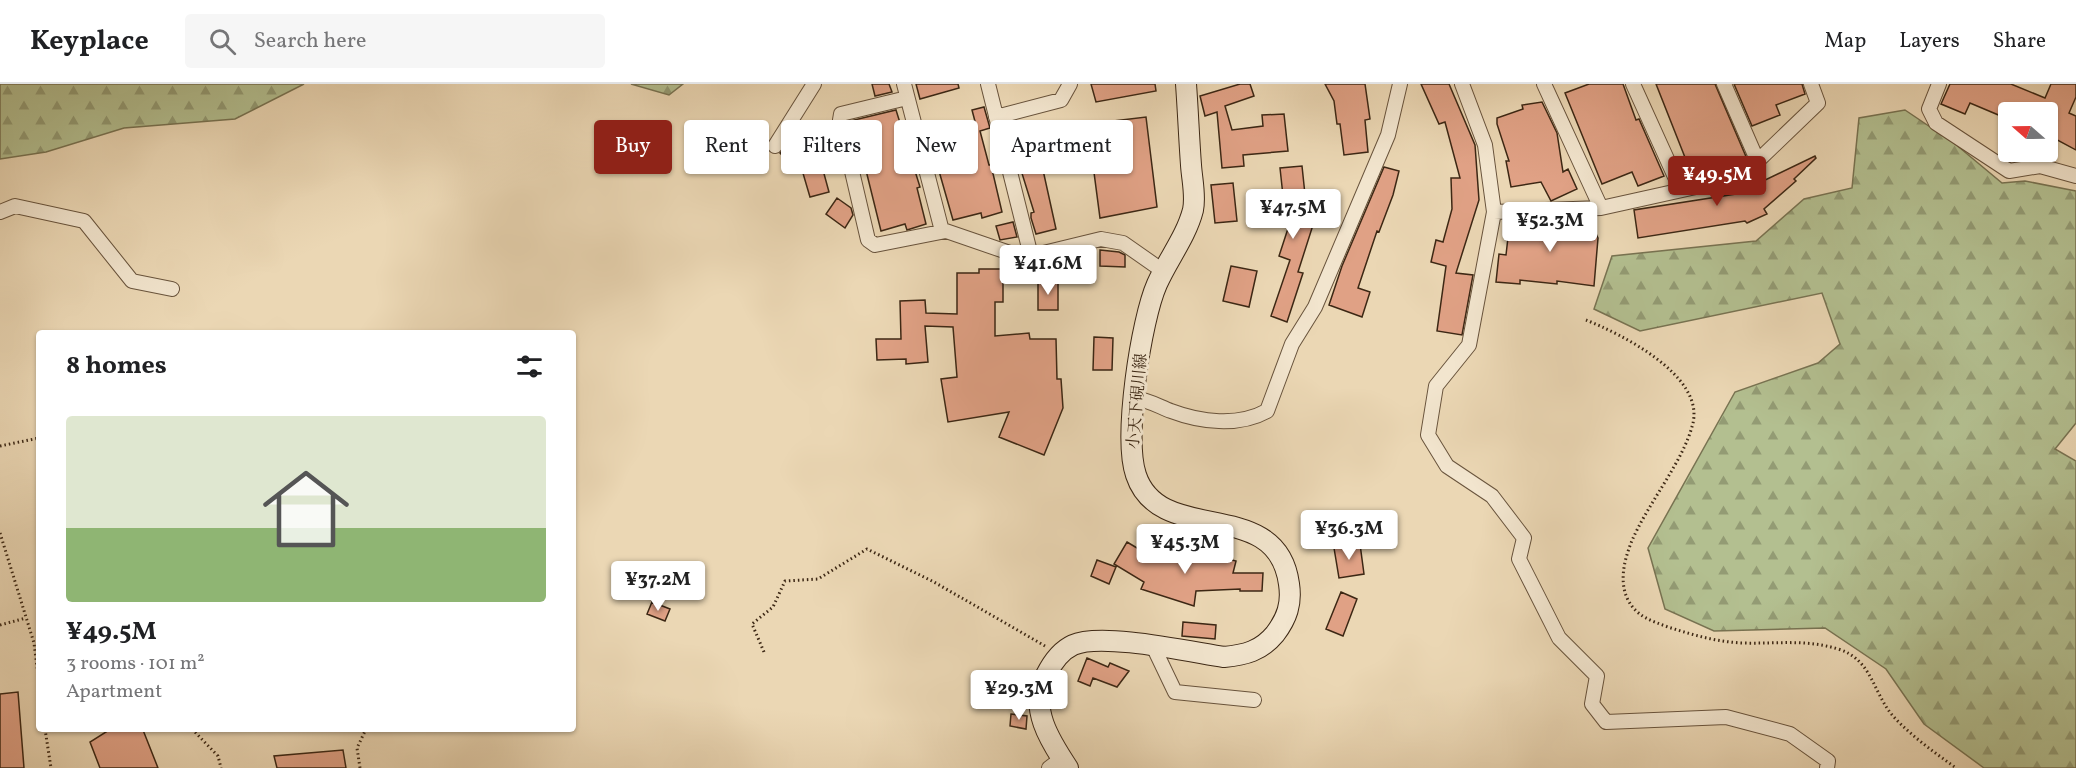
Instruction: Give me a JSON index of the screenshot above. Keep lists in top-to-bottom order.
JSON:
{
  "streets": {
    "main road": ["小天下硯川線"]
  },
  "north": "left",
  "page": {
    "header": "Keyplace",
    "search": "Search here",
    "nav": ["Map", "Layers", "Share"],
    "chip": [
      "Buy",
      "Rent",
      "Filters",
      "New",
      "Apartment"
    ],
    "price": [
      "¥49.5M",
      "¥47.5M",
      "¥52.3M",
      "¥41.6M",
      "¥36.3M",
      "¥45.3M",
      "¥37.2M",
      "¥29.3M"
    ],
    "heading": "8 homes",
    "list": [
      {
        "name": "¥49.5M",
        "note": "3 rooms · 101 m² · Apartment"
      }
    ]
  }
}
